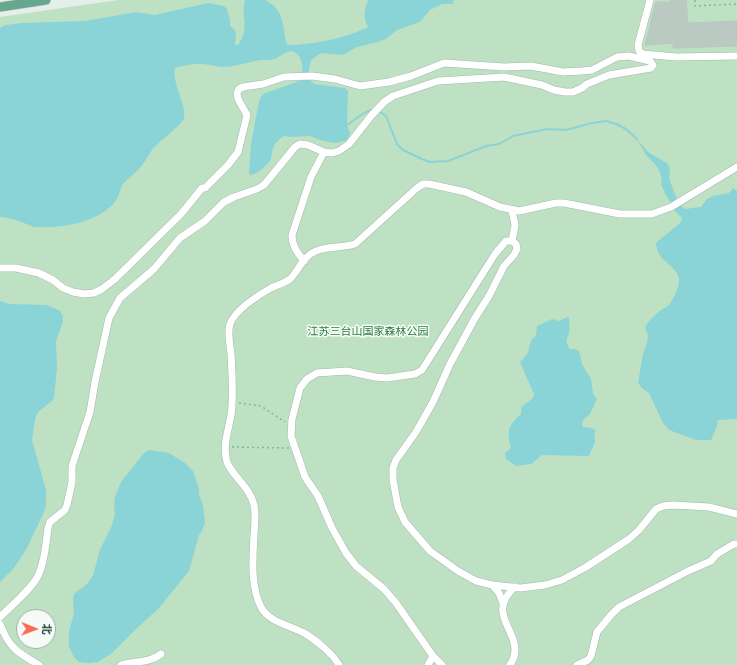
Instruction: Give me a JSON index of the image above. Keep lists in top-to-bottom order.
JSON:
{
  "parks": ["江苏三台山国家森林公园"],
  "north": "right"
}
